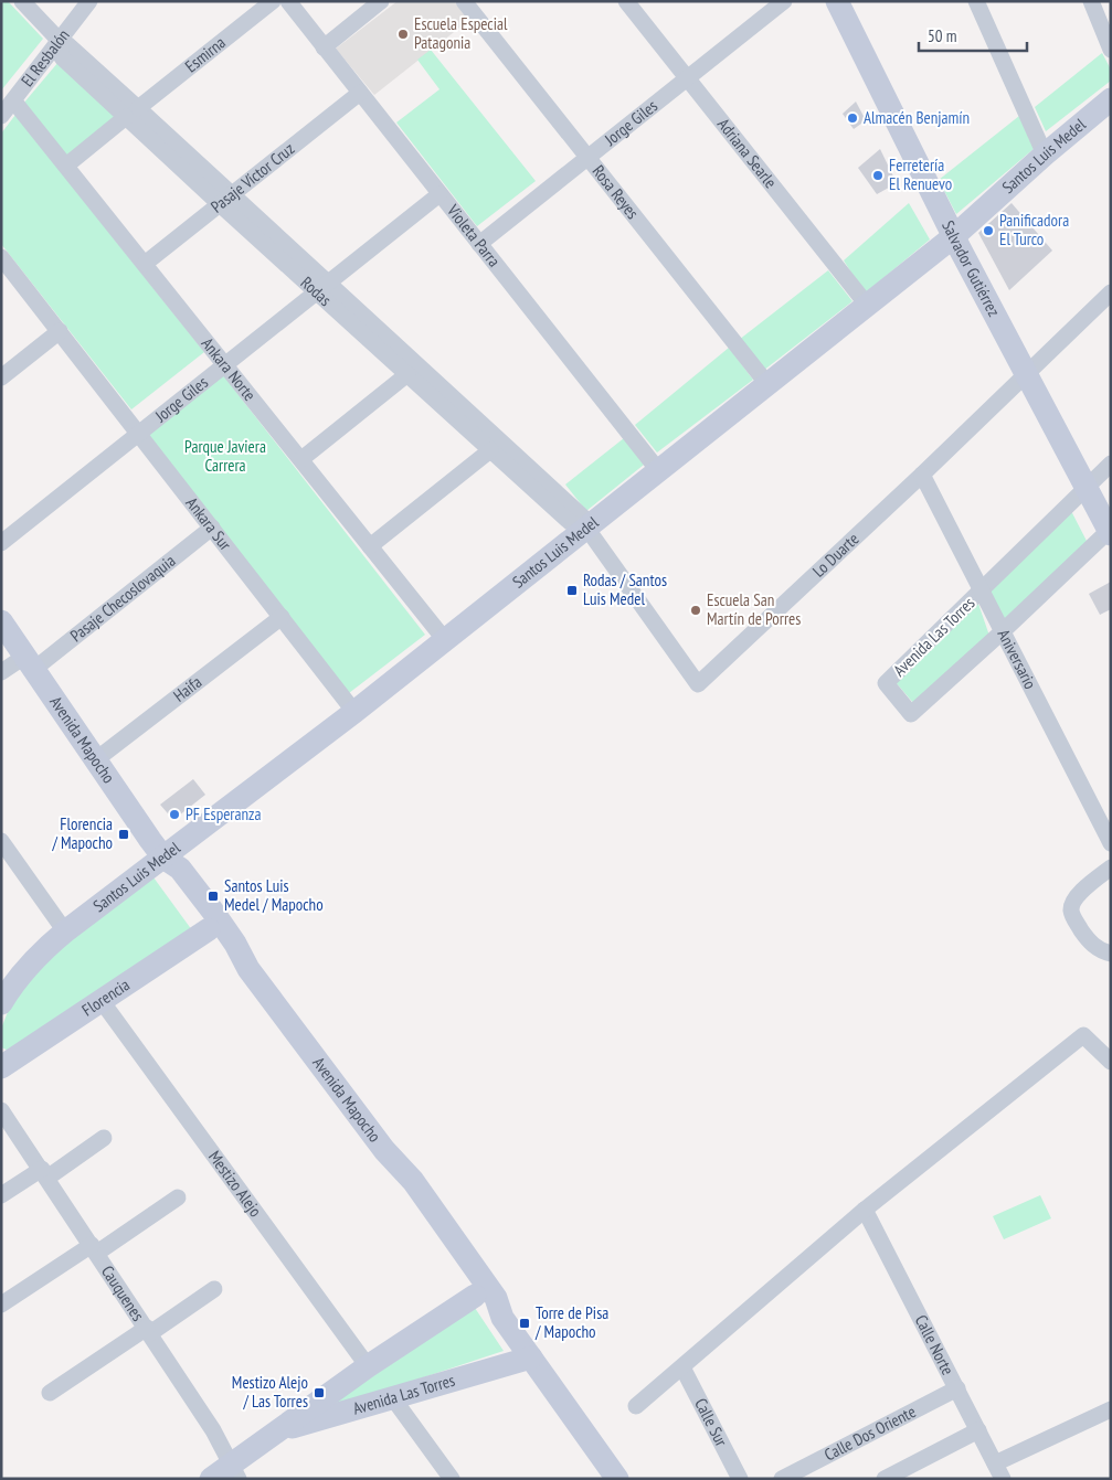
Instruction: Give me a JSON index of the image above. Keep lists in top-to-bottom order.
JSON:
{
  "streets": {
    "main road": [
      "Santos Luis Medel",
      "Salvador Gutiérrez",
      "Avenida Las Torres",
      "Avenida Mapocho",
      "Florencia"
    ],
    "street": [
      "Esmirna",
      "El Resbalón",
      "Jorge Giles",
      "Adriana Searle",
      "Pasaje Víctor Cruz",
      "Rosa Reyes",
      "Violeta Parra",
      "Rodas",
      "Ankara Norte",
      "Ankara Sur",
      "Lo Duarte",
      "Pasaje Checoslovaquia",
      "Aniversario",
      "Haifa",
      "Mestizo Alejo",
      "Cauquenes",
      "Calle Norte",
      "Calle Sur",
      "Calle Dos Oriente"
    ]
  },
  "crossings": [
    ["Esmirna", "Rodas"],
    ["Esmirna", "Ankara Norte"],
    ["El Resbalón", "Rodas"],
    ["El Resbalón", "Ankara Norte"],
    ["Jorge Giles", "Adriana Searle"],
    ["Jorge Giles", "Rosa Reyes"],
    ["Jorge Giles", "Violeta Parra"],
    ["Jorge Giles", "Rodas"],
    ["Jorge Giles", "Ankara Norte"],
    ["Jorge Giles", "Ankara Sur"],
    ["Adriana Searle", "Santos Luis Medel"],
    ["Santos Luis Medel", "Rosa Reyes"],
    ["Santos Luis Medel", "Violeta Parra"],
    ["Santos Luis Medel", "Salvador Gutiérrez"],
    ["Santos Luis Medel", "Rodas"],
    ["Santos Luis Medel", "Ankara Norte"],
    ["Santos Luis Medel", "Ankara Sur"],
    ["Santos Luis Medel", "Lo Duarte"],
    ["Santos Luis Medel", "Avenida Mapocho"],
    ["Pasaje Víctor Cruz", "Violeta Parra"],
    ["Pasaje Víctor Cruz", "Rodas"],
    ["Pasaje Víctor Cruz", "Ankara Norte"],
    ["Salvador Gutiérrez", "Lo Duarte"],
    ["Salvador Gutiérrez", "Avenida Las Torres"],
    ["Rodas", "Lo Duarte"],
    ["Ankara Sur", "Pasaje Checoslovaquia"],
    ["Ankara Sur", "Haifa"],
    ["Lo Duarte", "Aniversario"],
    ["Pasaje Checoslovaquia", "Avenida Mapocho"],
    ["Avenida Las Torres", "Aniversario"],
    ["Avenida Las Torres", "Avenida Mapocho"],
    ["Avenida Las Torres", "Mestizo Alejo"],
    ["Avenida Las Torres", "Cauquenes"],
    ["Haifa", "Avenida Mapocho"],
    ["Avenida Mapocho", "Florencia"],
    ["Florencia", "Mestizo Alejo"],
    ["Calle Norte", "Calle Dos Oriente"]
  ],
  "parks": ["Parque Javiera Carrera"],
  "places": {
    "other": [
      "Escuela Especial Patagonia",
      "Almacén Benjamín",
      "Ferretería El Renuevo",
      "Panificadora El Turco",
      "Escuela San Martín de Porres",
      "PF Esperanza"
    ],
    "transit": [
      "Rodas / Santos Luis Medel",
      "Florencia / Mapocho",
      "Santos Luis Medel / Mapocho",
      "Torre de Pisa / Mapocho",
      "Mestizo Alejo / Las Torres"
    ]
  },
  "scale_bar": "50 m"
}
